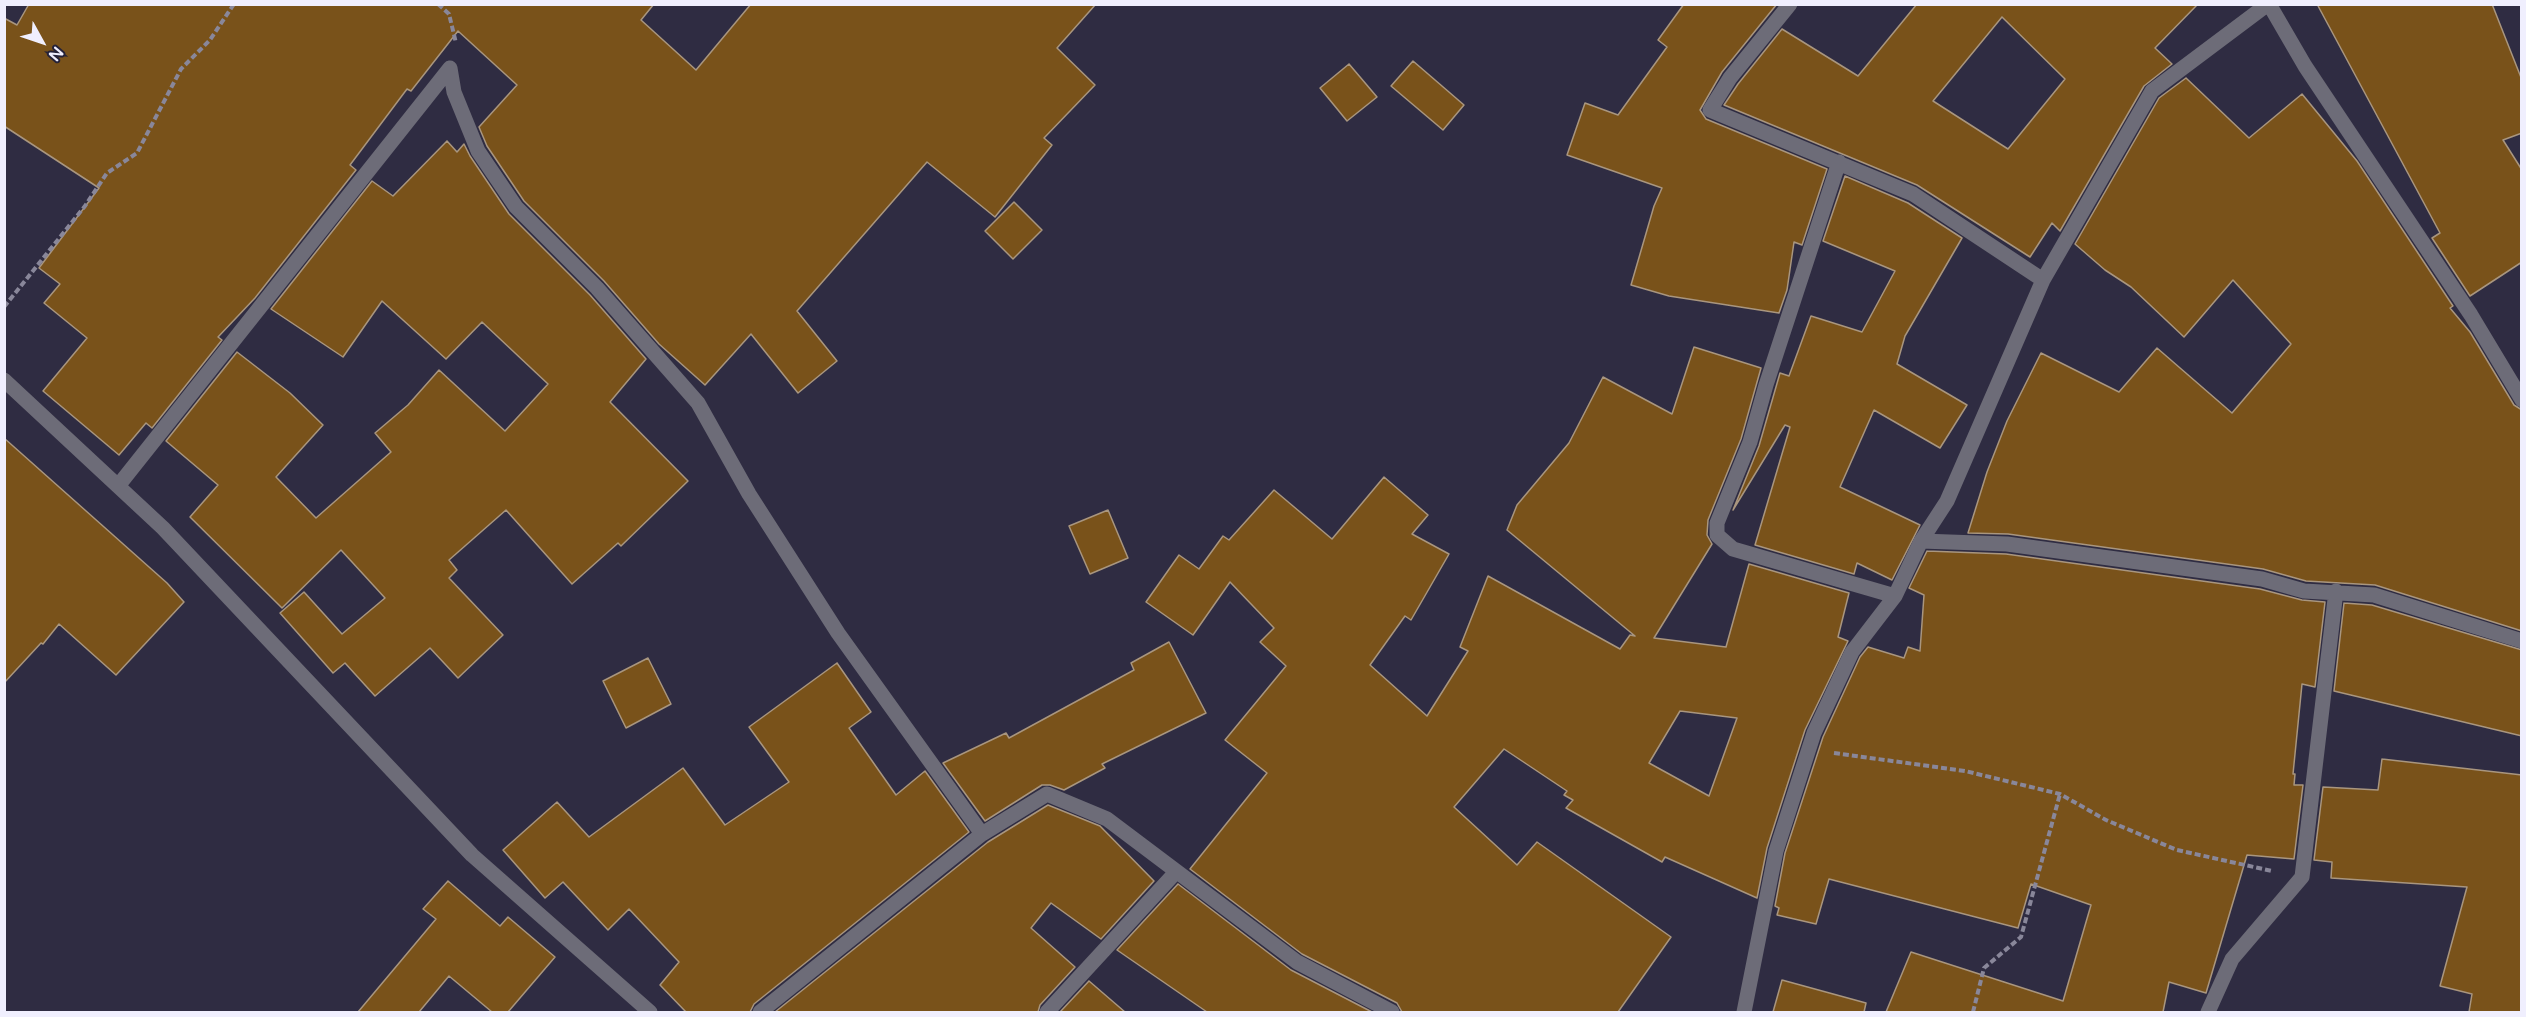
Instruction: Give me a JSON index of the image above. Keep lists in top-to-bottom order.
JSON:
{
  "north": "bottom right"
}
